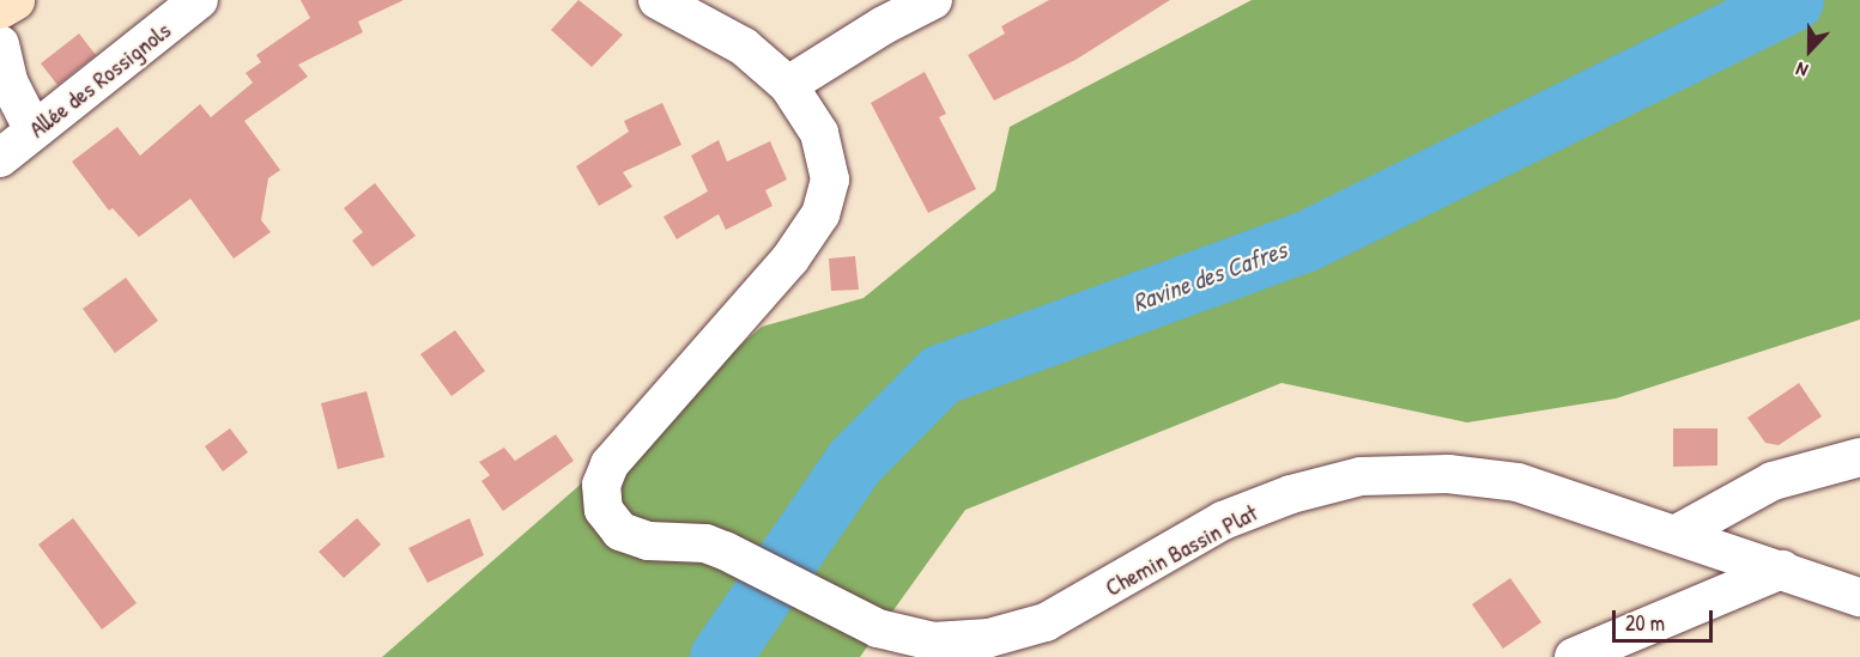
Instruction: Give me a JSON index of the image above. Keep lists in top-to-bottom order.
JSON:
{
  "streets": {
    "street": ["Allée des Rossignols", "Chemin Bassin Plat"]
  },
  "water": ["Ravine des Cafres"],
  "scale_bar": "20 m",
  "north": "bottom"
}
